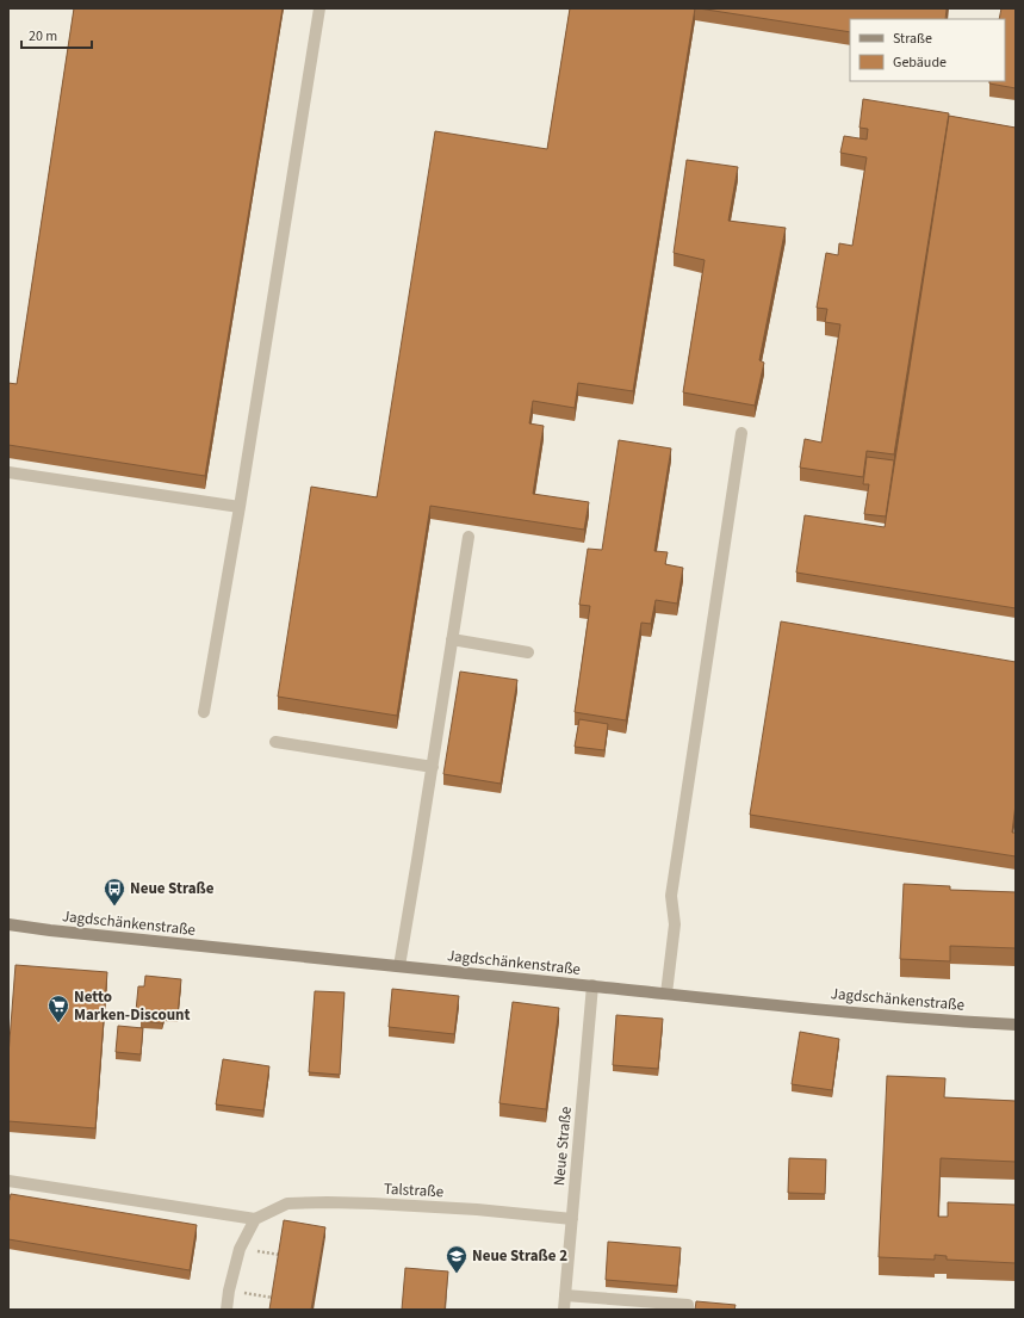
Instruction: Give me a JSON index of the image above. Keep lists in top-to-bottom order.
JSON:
{
  "streets": {
    "main road": ["Jagdschänkenstraße"],
    "street": ["Neue Straße", "Talstraße"]
  },
  "crossings": [
    ["Jagdschänkenstraße", "Neue Straße"],
    ["Neue Straße", "Talstraße"]
  ],
  "places": {
    "bus stop": ["Neue Straße"],
    "supermarket": ["Netto Marken-Discount"],
    "school or university": ["Neue Straße 2"]
  },
  "legend": ["Straße", "Gebäude"],
  "scale_bar": "20 m"
}
